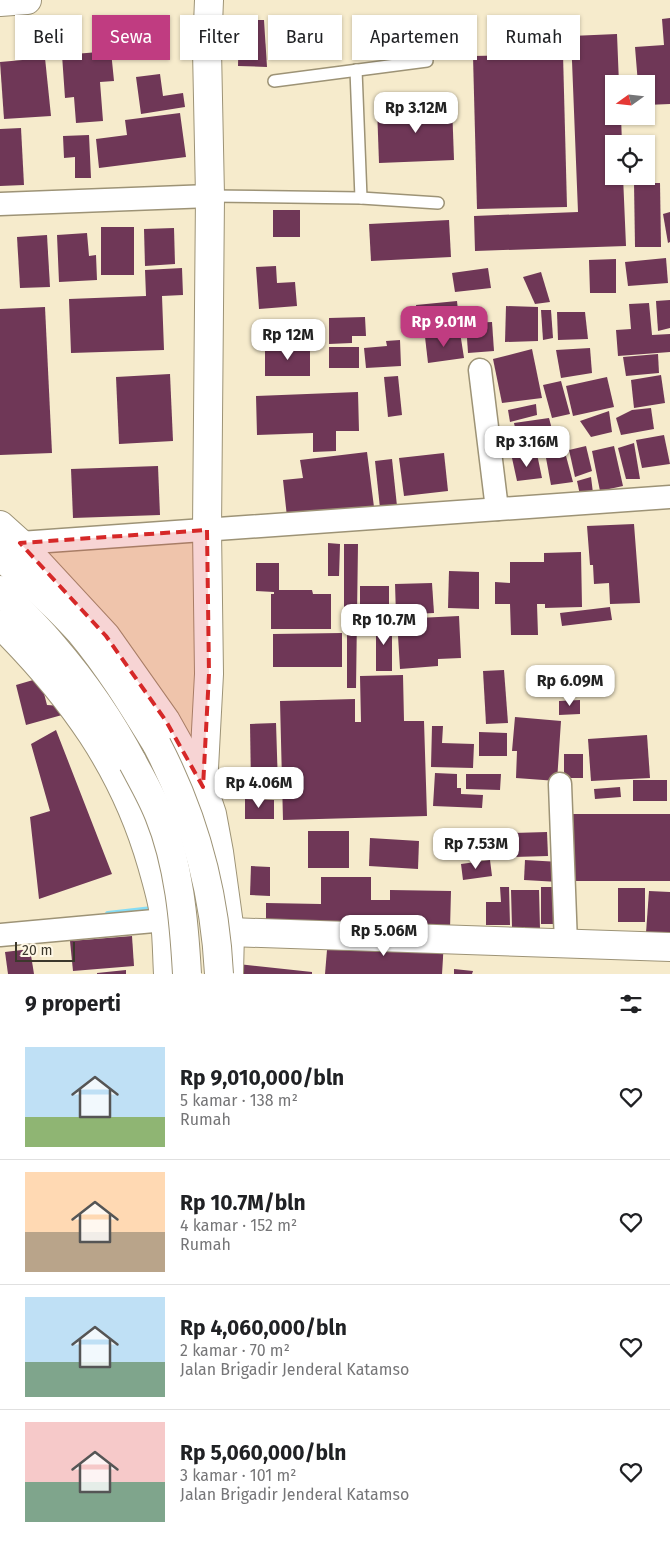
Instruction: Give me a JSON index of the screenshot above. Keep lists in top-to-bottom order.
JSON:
{
  "scale_bar": "20 m",
  "north": "left",
  "page": {
    "chip": [
      "Beli",
      "Sewa",
      "Filter",
      "Baru",
      "Apartemen",
      "Rumah"
    ],
    "price": [
      "Rp 3.12M",
      "Rp 9.01M",
      "Rp 12M",
      "Rp 3.16M",
      "Rp 10.7M",
      "Rp 6.09M",
      "Rp 4.06M",
      "Rp 7.53M",
      "Rp 5.06M"
    ],
    "scale": "20 m",
    "heading": "9 properti",
    "list": [
      {
        "name": "Rp 9,010,000/bln",
        "note": "5 kamar · 138 m² · Rumah"
      },
      {
        "name": "Rp 10.7M/bln",
        "note": "4 kamar · 152 m² · Rumah"
      },
      {
        "name": "Rp 4,060,000/bln",
        "note": "2 kamar · 70 m² · Jalan Brigadir Jenderal Katamso"
      },
      {
        "name": "Rp 5,060,000/bln",
        "note": "3 kamar · 101 m² · Jalan Brigadir Jenderal Katamso"
      }
    ]
  }
}
